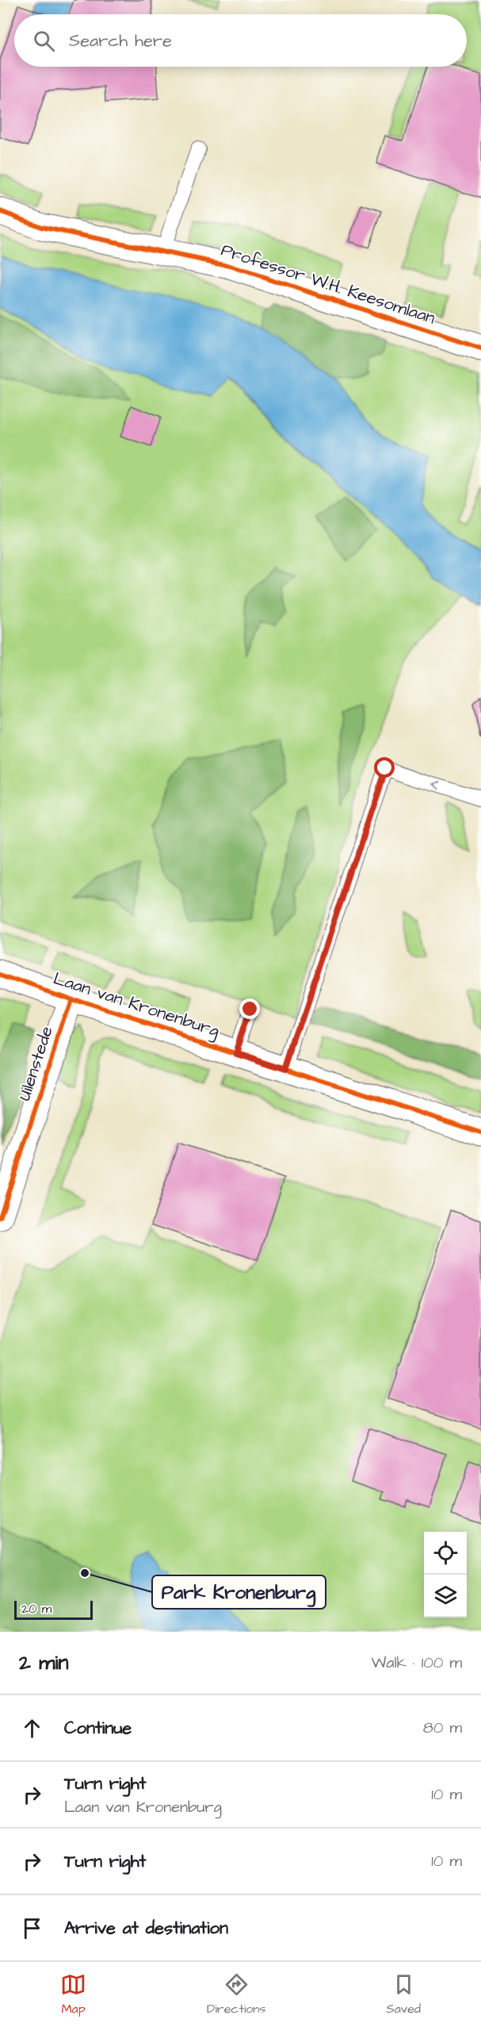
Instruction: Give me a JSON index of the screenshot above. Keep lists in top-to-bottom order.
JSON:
{
  "streets": {
    "street": ["Professor W.H. Keesomlaan", "Laan van Kronenburg", "Uilenstede"]
  },
  "crossings": [
    ["Laan van Kronenburg", "Uilenstede"]
  ],
  "places": ["Park Kronenburg"],
  "scale_bar": "20 m",
  "page": {
    "search": "Search here",
    "scale": "20 m",
    "heading": ["2 min", "Walk · 100 m"],
    "list": [
      ["Continue", "80 m"],
      ["Turn right", "Laan van Kronenburg", "10 m"],
      ["Turn right", "10 m"],
      "Arrive at destination"
    ],
    "nav": ["Map", "Directions", "Saved"]
  }
}
